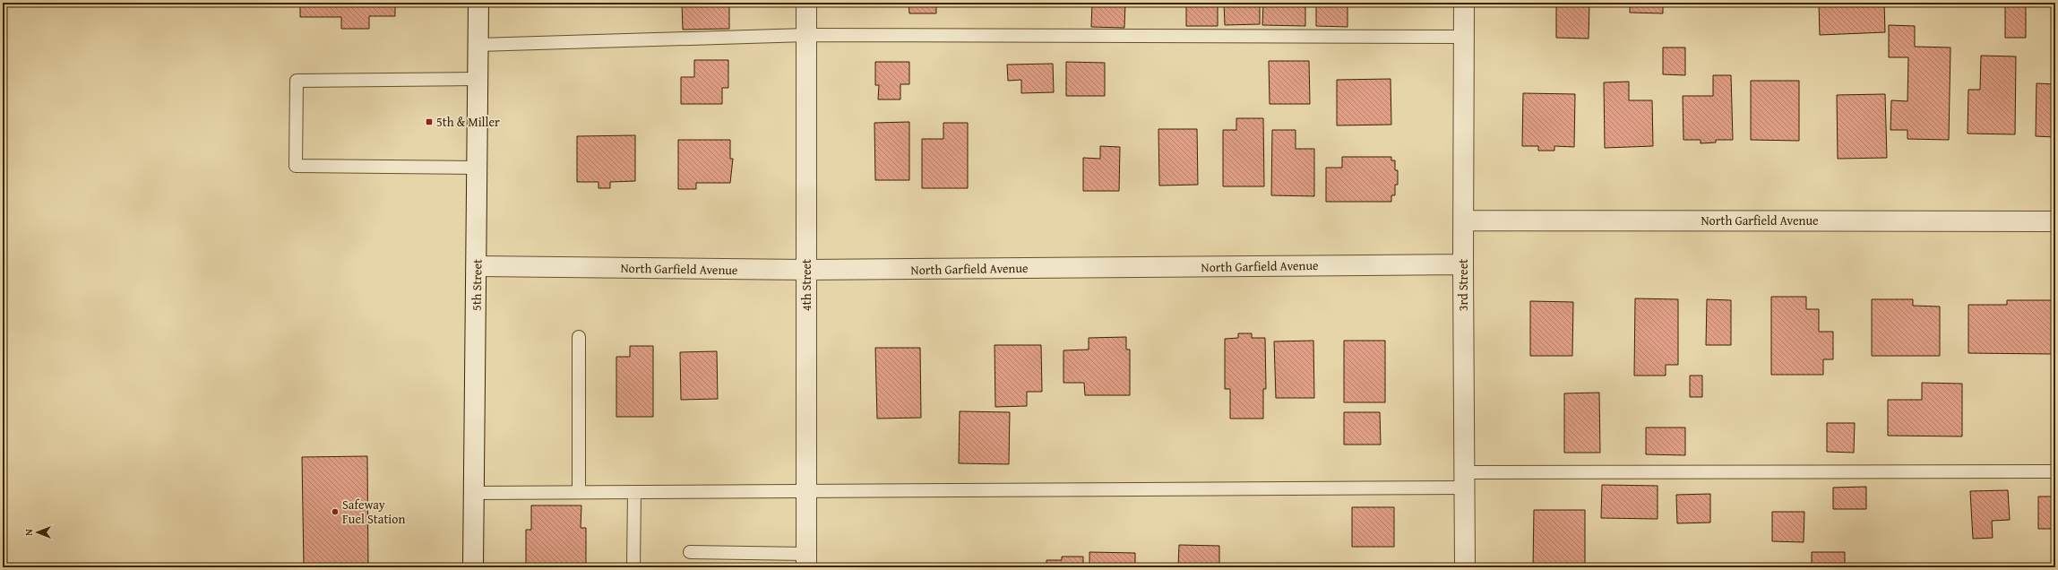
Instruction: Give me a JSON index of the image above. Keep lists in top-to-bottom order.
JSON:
{
  "streets": {
    "street": [
      "North Garfield Avenue",
      "5th Street",
      "4th Street",
      "3rd Street"
    ]
  },
  "crossings": [
    ["North Garfield Avenue", "5th Street"],
    ["North Garfield Avenue", "4th Street"],
    ["North Garfield Avenue", "3rd Street"]
  ],
  "places": {
    "transit": ["5th & Miller"],
    "other": ["Safeway Fuel Station"]
  },
  "north": "left"
}
